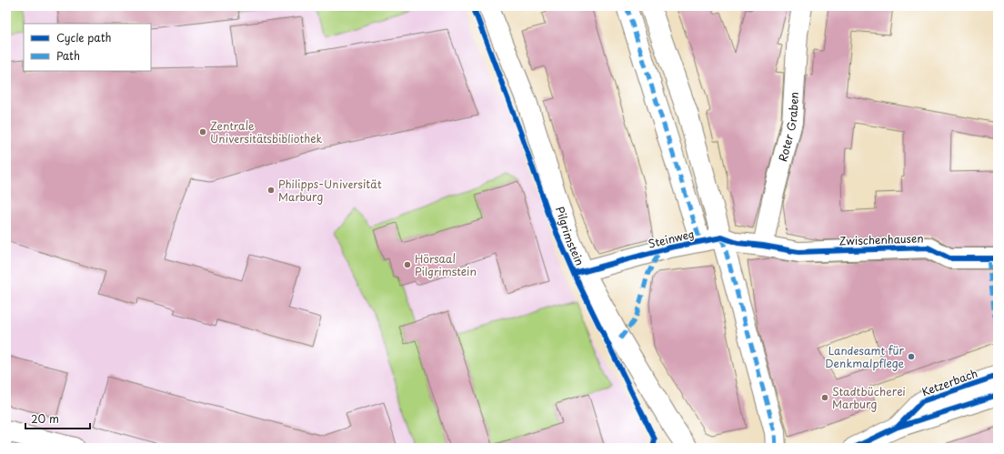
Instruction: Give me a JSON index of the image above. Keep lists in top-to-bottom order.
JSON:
{
  "streets": {
    "street": [
      "Roter Graben",
      "Pilgrimstein",
      "Steinweg",
      "Zwischenhausen",
      "Ketzerbach"
    ]
  },
  "crossings": [
    ["Roter Graben", "Steinweg"],
    ["Roter Graben", "Zwischenhausen"],
    ["Pilgrimstein", "Steinweg"],
    ["Steinweg", "Zwischenhausen"]
  ],
  "places": [
    "Zentrale Universitätsbibliothek",
    "Philipps-Universität Marburg",
    "Hörsaal Pilgrimstein",
    "Landesamt für Denkmalpflege",
    "Stadtbücherei Marburg"
  ],
  "legend": ["Cycle path", "Path"],
  "scale_bar": "20 m"
}
